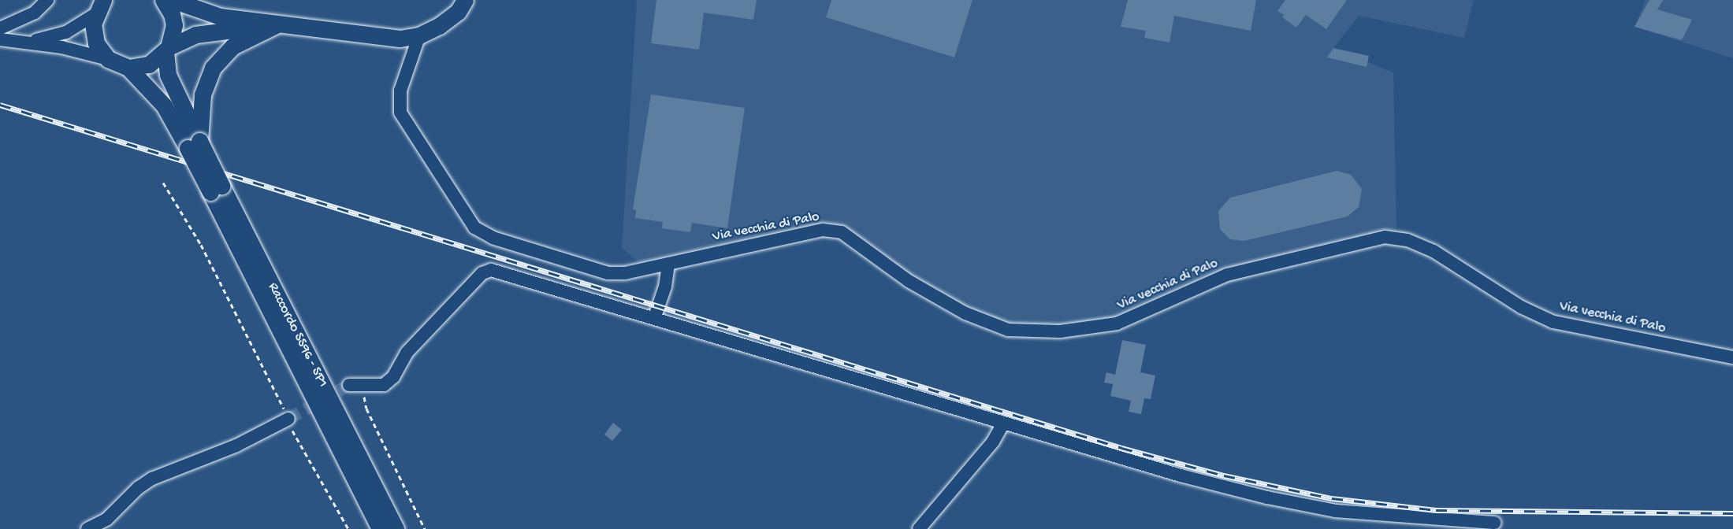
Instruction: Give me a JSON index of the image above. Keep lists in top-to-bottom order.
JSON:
{
  "streets": {
    "main road": ["Raccordo SS96 - SP1"],
    "street": ["Via vecchia di Palo"]
  }
}
